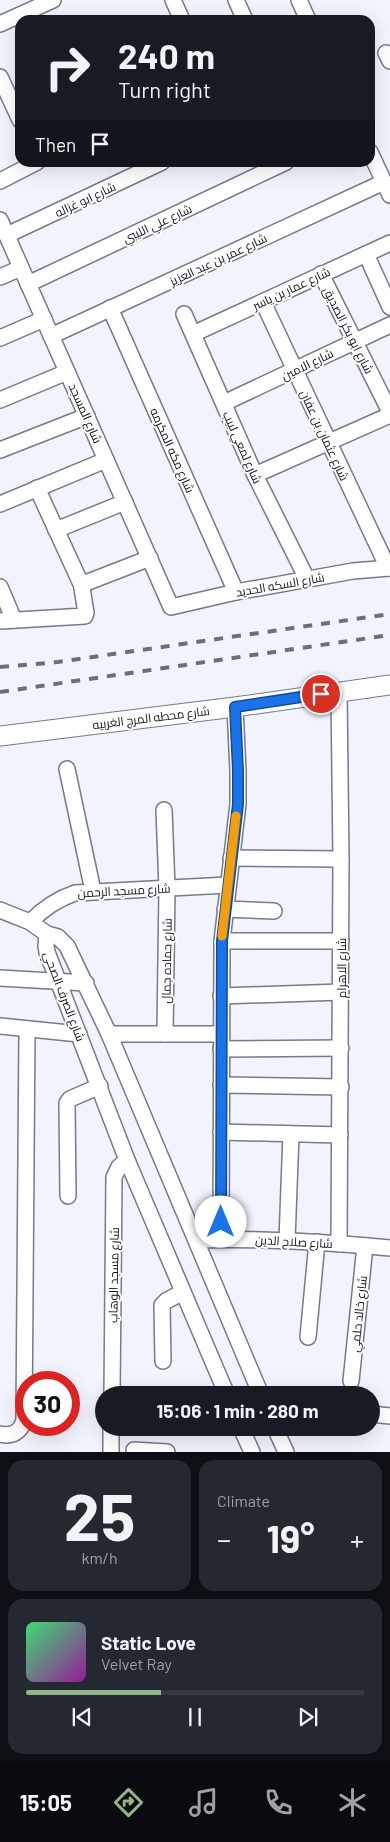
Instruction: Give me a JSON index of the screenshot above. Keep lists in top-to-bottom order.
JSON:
{
  "streets": {
    "main road": ["شارع محطه المرج الغربيه"],
    "street": [
      "شارع ابو غزاله",
      "شارع علي الليبي",
      "شارع عمر بن عبد العزيز",
      "شارع عمار بن ياسر",
      "شارع ابو بكر الصديق",
      "شارع الامين",
      "شارع المسجد",
      "شارع عثمان بن عفان",
      "شارع لمعي لبيب",
      "شارع مكه المكرمه",
      "شارع السكه الحديد",
      "شارع مسجد الرحمن",
      "شارع حماده جمال",
      "شارع الاهرام",
      "شارع الصرف الصحي",
      "شارع صلاح الدين",
      "شارع مسجد الوهاب",
      "شارع خالد حلمي"
    ]
  },
  "crossings": [
    ["شارع ابو غزاله", "شارع المسجد"],
    ["شارع علي الليبي", "شارع المسجد"],
    ["شارع عمر بن عبد العزيز", "شارع المسجد"],
    ["شارع عمر بن عبد العزيز", "شارع مكه المكرمه"],
    ["شارع عمار بن ياسر", "شارع ابو بكر الصديق"],
    ["شارع عمار بن ياسر", "شارع عثمان بن عفان"],
    ["شارع عمار بن ياسر", "شارع لمعي لبيب"],
    ["شارع ابو بكر الصديق", "شارع الامين"],
    ["شارع الامين", "شارع عثمان بن عفان"],
    ["شارع الامين", "شارع لمعي لبيب"],
    ["شارع المسجد", "شارع السكه الحديد"],
    ["شارع عثمان بن عفان", "شارع السكه الحديد"],
    ["شارع لمعي لبيب", "شارع السكه الحديد"],
    ["شارع مكه المكرمه", "شارع السكه الحديد"],
    ["شارع محطه المرج الغربيه", "شارع الاهرام"],
    ["شارع مسجد الرحمن", "شارع حماده جمال"],
    ["شارع الاهرام", "شارع صلاح الدين"],
    ["شارع الصرف الصحي", "شارع صلاح الدين"],
    ["شارع الصرف الصحي", "شارع مسجد الوهاب"],
    ["شارع صلاح الدين", "شارع خالد حلمي"]
  ],
  "page": {
    "turn": ["240 m", "Turn right"],
    "then": "Then",
    "limit": "30",
    "trip": "15:06 · 1 min · 280 m",
    "tile": [
      ["25", "km/h"],
      "Climate"
    ],
    "heat": ["−", "19°", "+"],
    "song": ["Static Love", "Velvet Ray"],
    "tabs": "15:05"
  }
}
